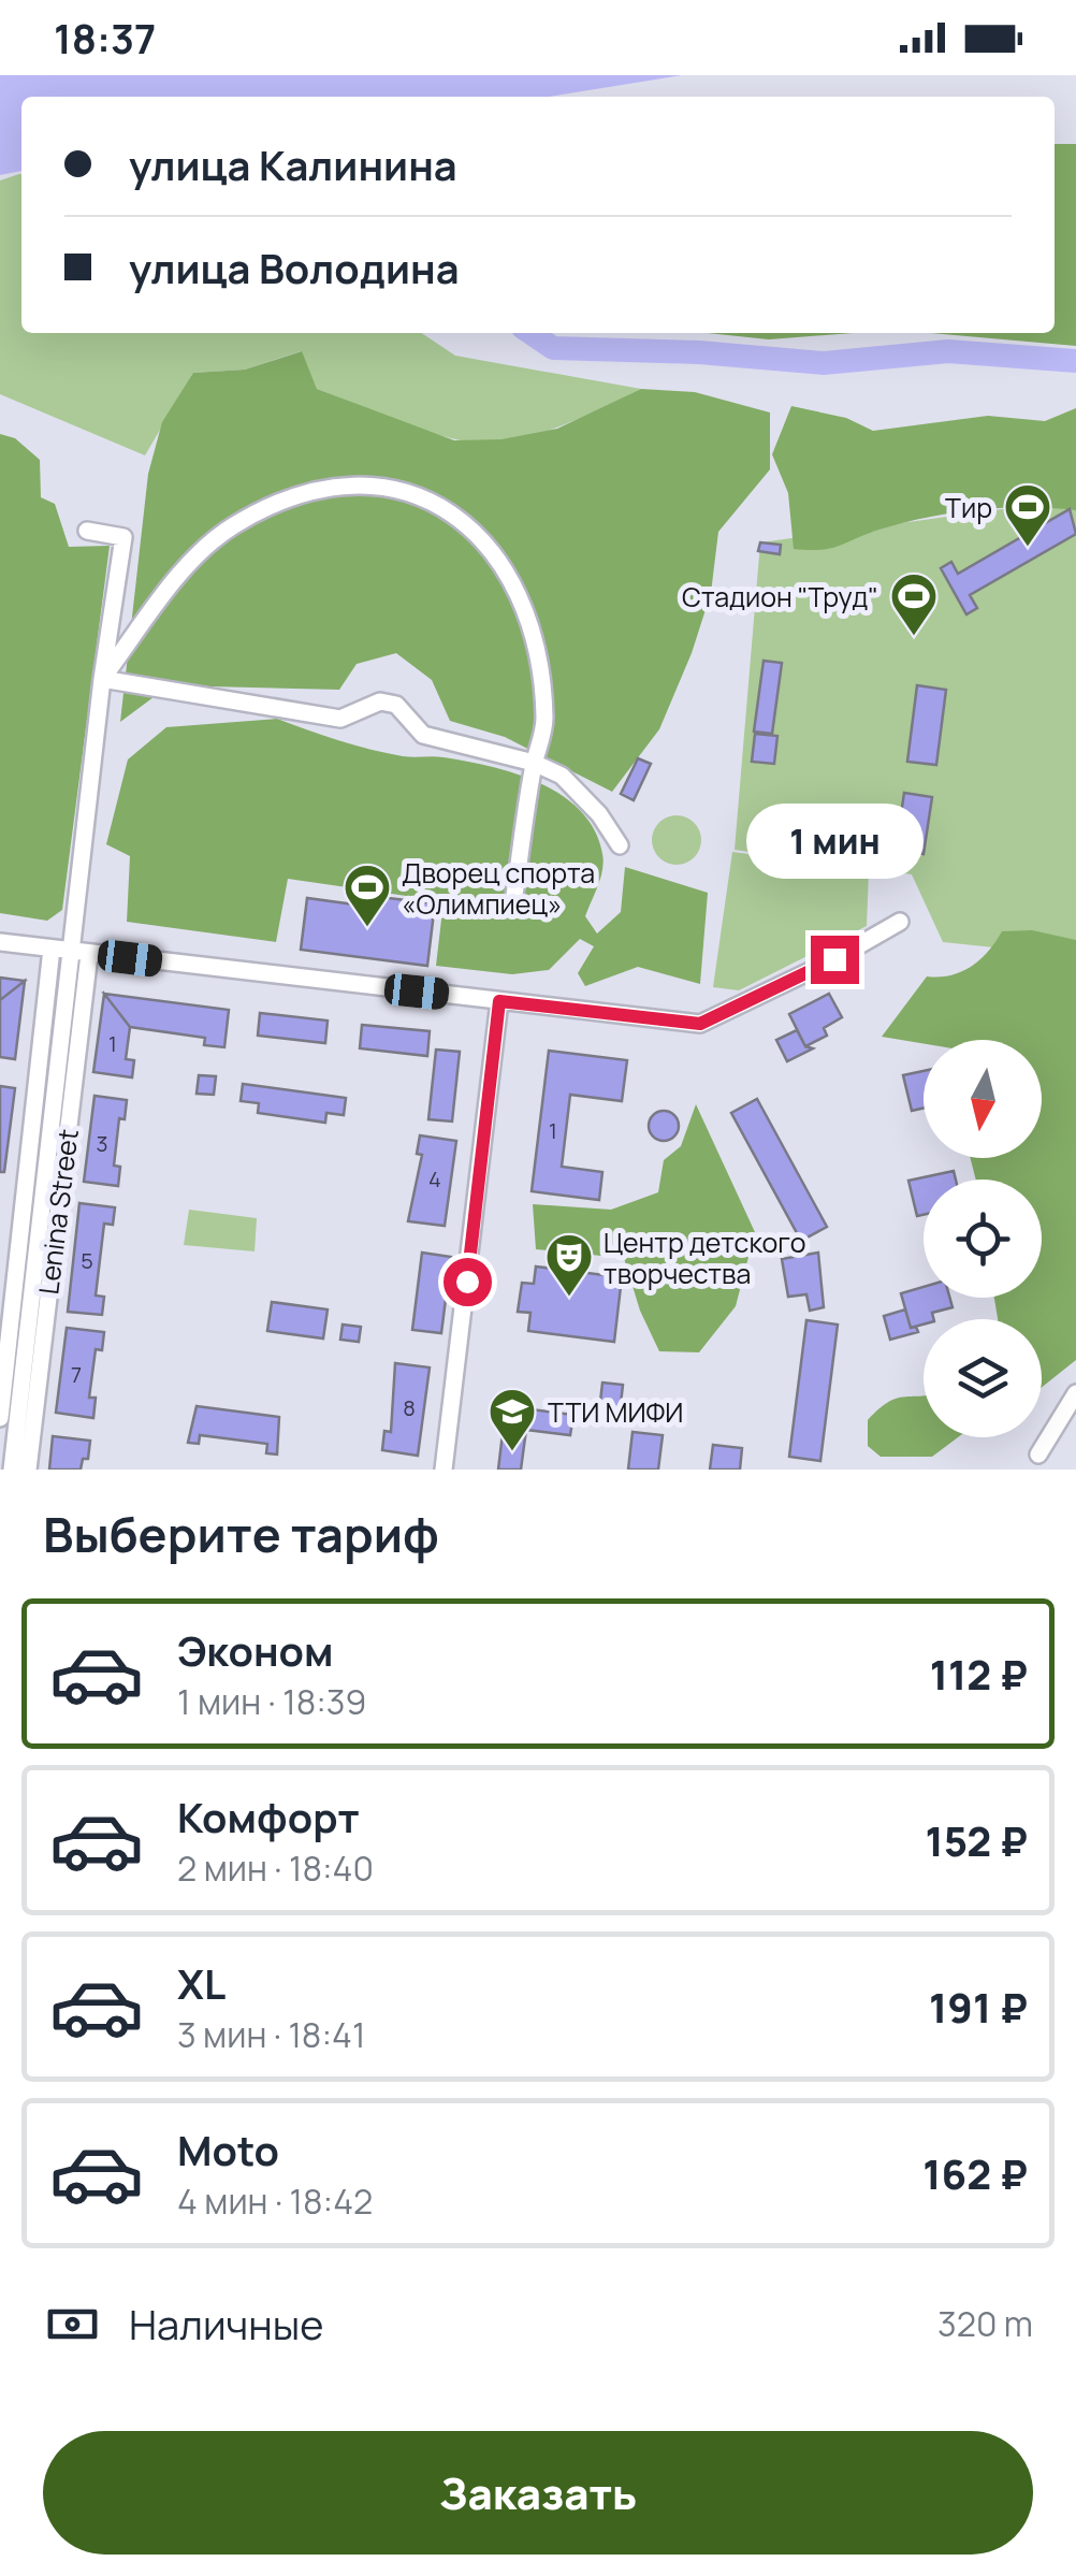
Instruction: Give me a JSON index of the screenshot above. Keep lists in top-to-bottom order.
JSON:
{
  "streets": {
    "street": ["Lenina Street"]
  },
  "places": {
    "sports": ["Тир", "Стадион \"Труд\"", "Дворец спорта «Олимпиец»"],
    "theatre": ["Центр детского творчества"],
    "school or university": ["ТТИ МИФИ"]
  },
  "house_numbers": [
    "1",
    "1",
    "3",
    "4",
    "5",
    "7",
    "8"
  ],
  "north": "bottom",
  "page": {
    "status": "18:37",
    "banner": ["улица Калинина", "улица Володина"],
    "bubble": "1 мин",
    "heading": "Выберите тариф",
    "list": [
      {
        "name": "Эконом",
        "note": "1 мин · 18:39",
        "value": "112 ₽"
      },
      {
        "name": "Комфорт",
        "note": "2 мин · 18:40",
        "value": "152 ₽"
      },
      {
        "name": "XL",
        "note": "3 мин · 18:41",
        "value": "191 ₽"
      },
      {
        "name": "Moto",
        "note": "4 мин · 18:42",
        "value": "162 ₽"
      }
    ],
    "pay": ["Наличные", "320 m"],
    "buttons": "Заказать"
  }
}
